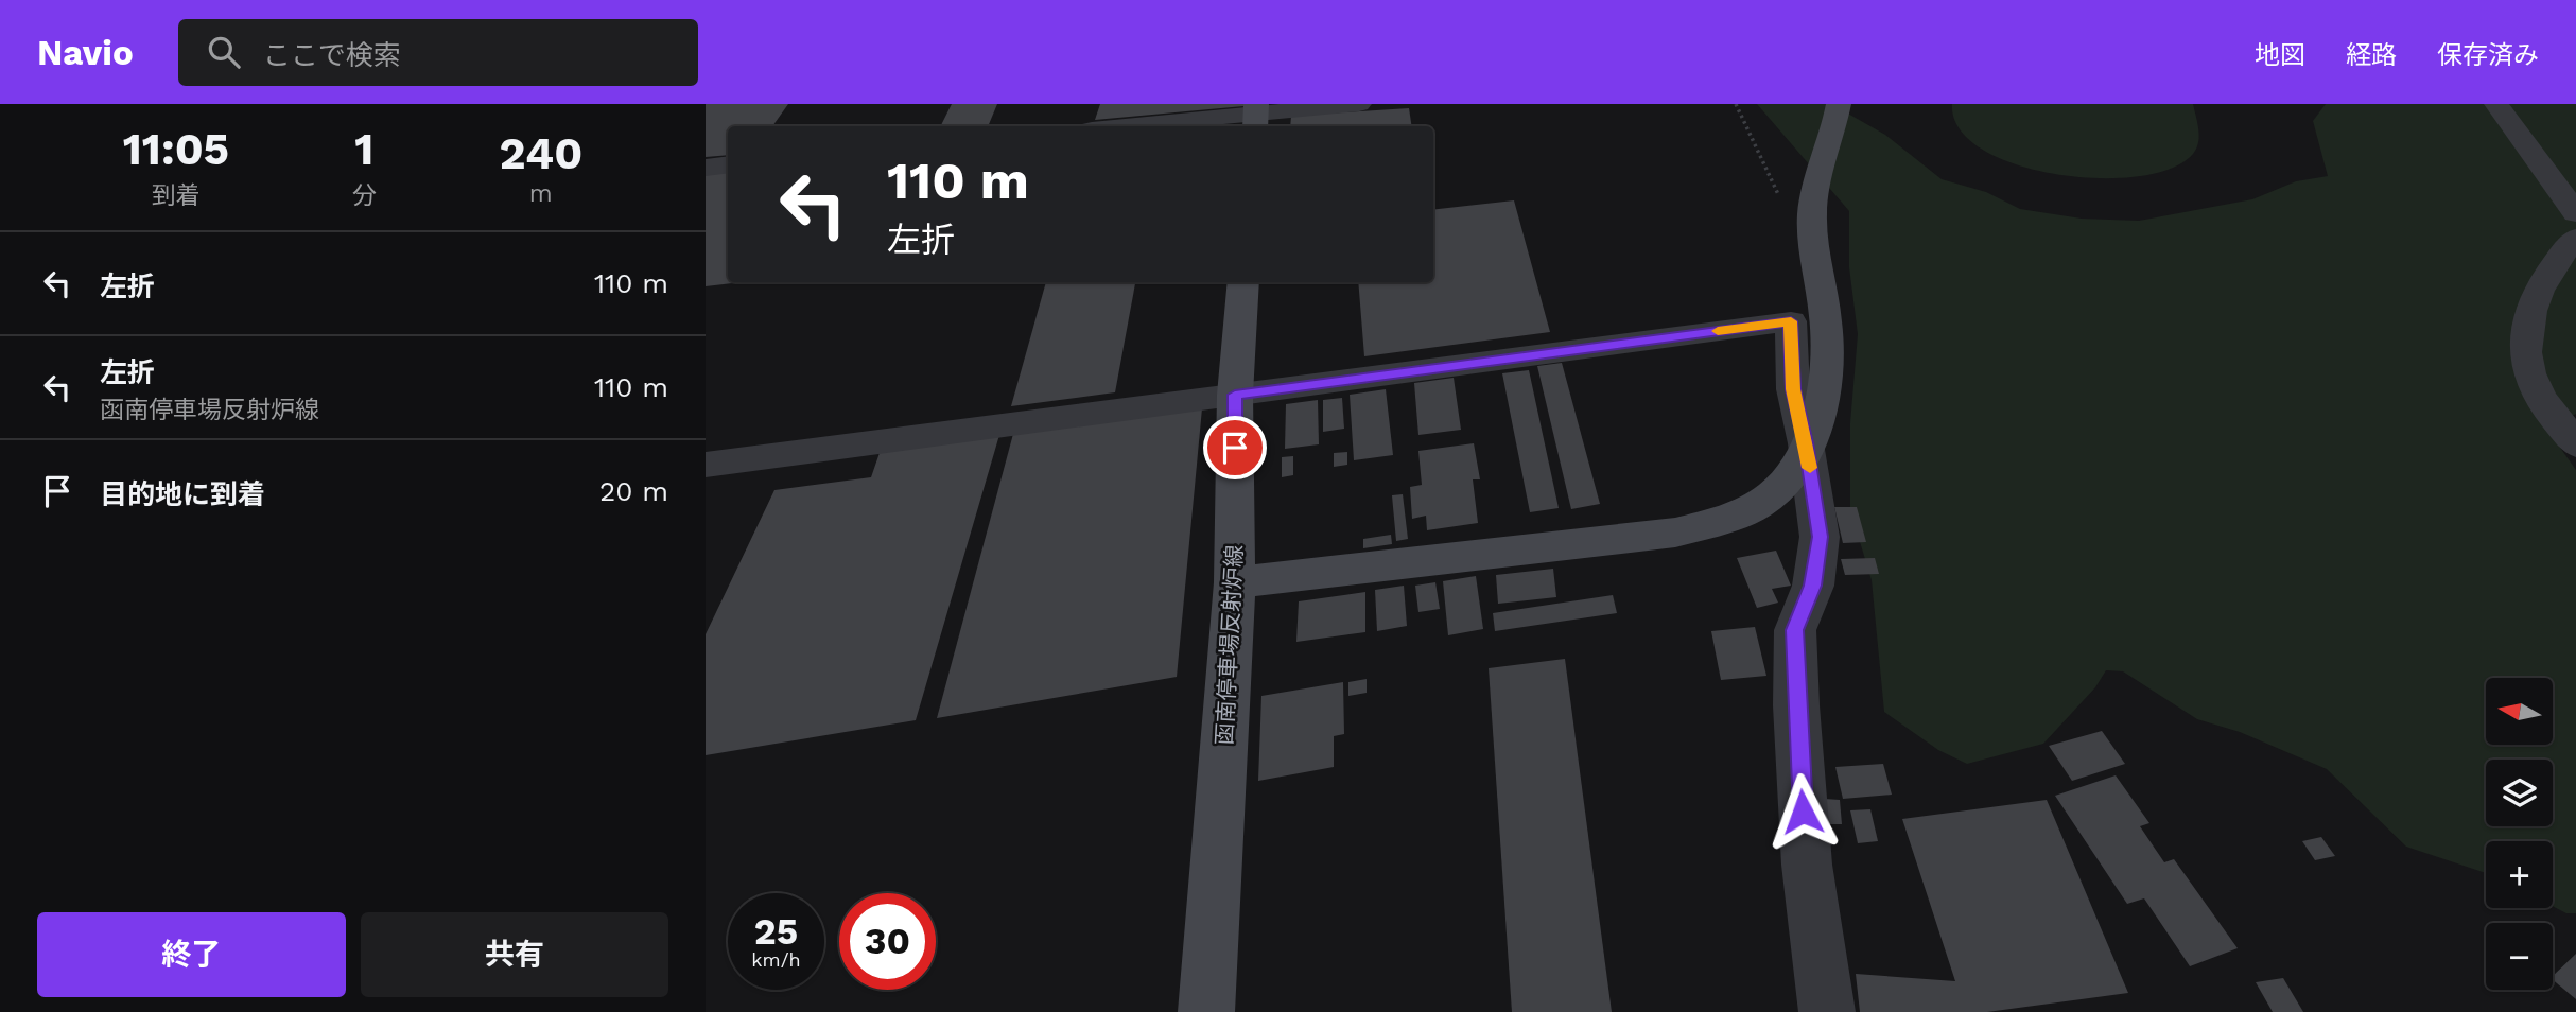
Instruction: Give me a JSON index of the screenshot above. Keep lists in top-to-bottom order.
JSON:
{
  "streets": {
    "street": ["函南停車場反射炉線"]
  },
  "north": "left",
  "page": {
    "header": "Navio",
    "search": "ここで検索",
    "nav": ["地図", "経路", "保存済み"],
    "eta": [
      "11:05",
      "到着",
      "1",
      "分",
      "240",
      "m"
    ],
    "turn": ["110 m", "左折"],
    "list": [
      {
        "name": "左折",
        "value": "110 m"
      },
      {
        "name": "左折",
        "note": "函南停車場反射炉線",
        "value": "110 m"
      },
      {
        "name": "目的地に到着",
        "value": "20 m"
      }
    ],
    "map_buttons": ["+", "−"],
    "speed": "25 km/h",
    "limit": "30",
    "buttons": ["終了", "共有"]
  }
}
